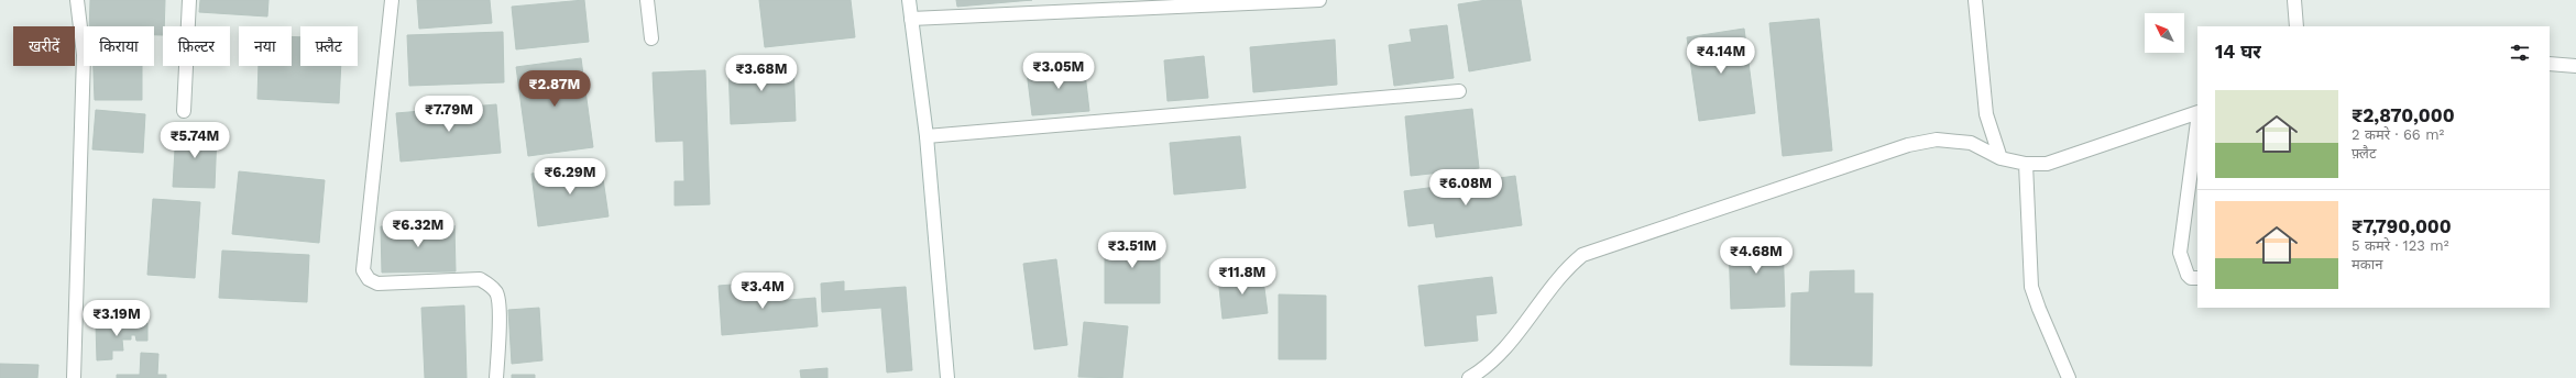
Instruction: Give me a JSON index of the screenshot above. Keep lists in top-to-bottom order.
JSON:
{
  "north": "top left",
  "page": {
    "chip": [
      "खरीदें",
      "किराया",
      "फ़िल्टर",
      "नया",
      "फ़्लैट"
    ],
    "heading": "14 घर",
    "price": [
      "₹4.14M",
      "₹3.05M",
      "₹3.68M",
      "₹2.87M",
      "₹7.79M",
      "₹5.74M",
      "₹6.29M",
      "₹6.08M",
      "₹6.32M",
      "₹3.51M",
      "₹4.68M",
      "₹11.8M",
      "₹3.4M",
      "₹3.19M"
    ],
    "list": [
      {
        "name": "₹2,870,000",
        "note": "2 कमरे · 66 m² · फ़्लैट"
      },
      {
        "name": "₹7,790,000",
        "note": "5 कमरे · 123 m² · मकान"
      }
    ]
  }
}
